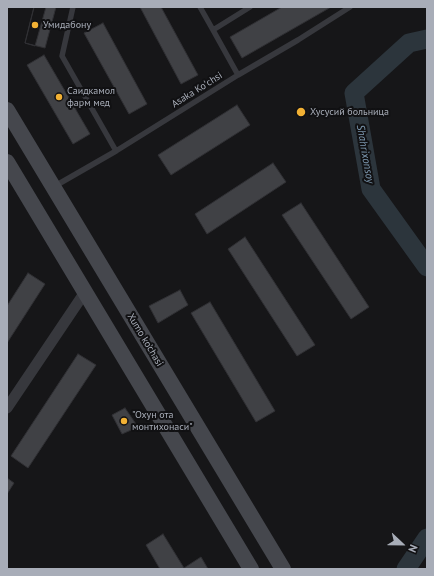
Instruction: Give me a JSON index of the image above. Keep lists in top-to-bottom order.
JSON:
{
  "streets": {
    "main road": ["Xumo ko’chasi"],
    "lane": ["Asaka Koʻchsi"]
  },
  "crossings": [
    ["Asaka Koʻchsi", "Xumo ko’chasi"]
  ],
  "water": ["Shahrixonsoy"],
  "places": [
    "Умидабону",
    "Саидкамол фарм мед",
    "Хусусий больница",
    "\"Охун ота монтихонаси\""
  ],
  "north": "right"
}
